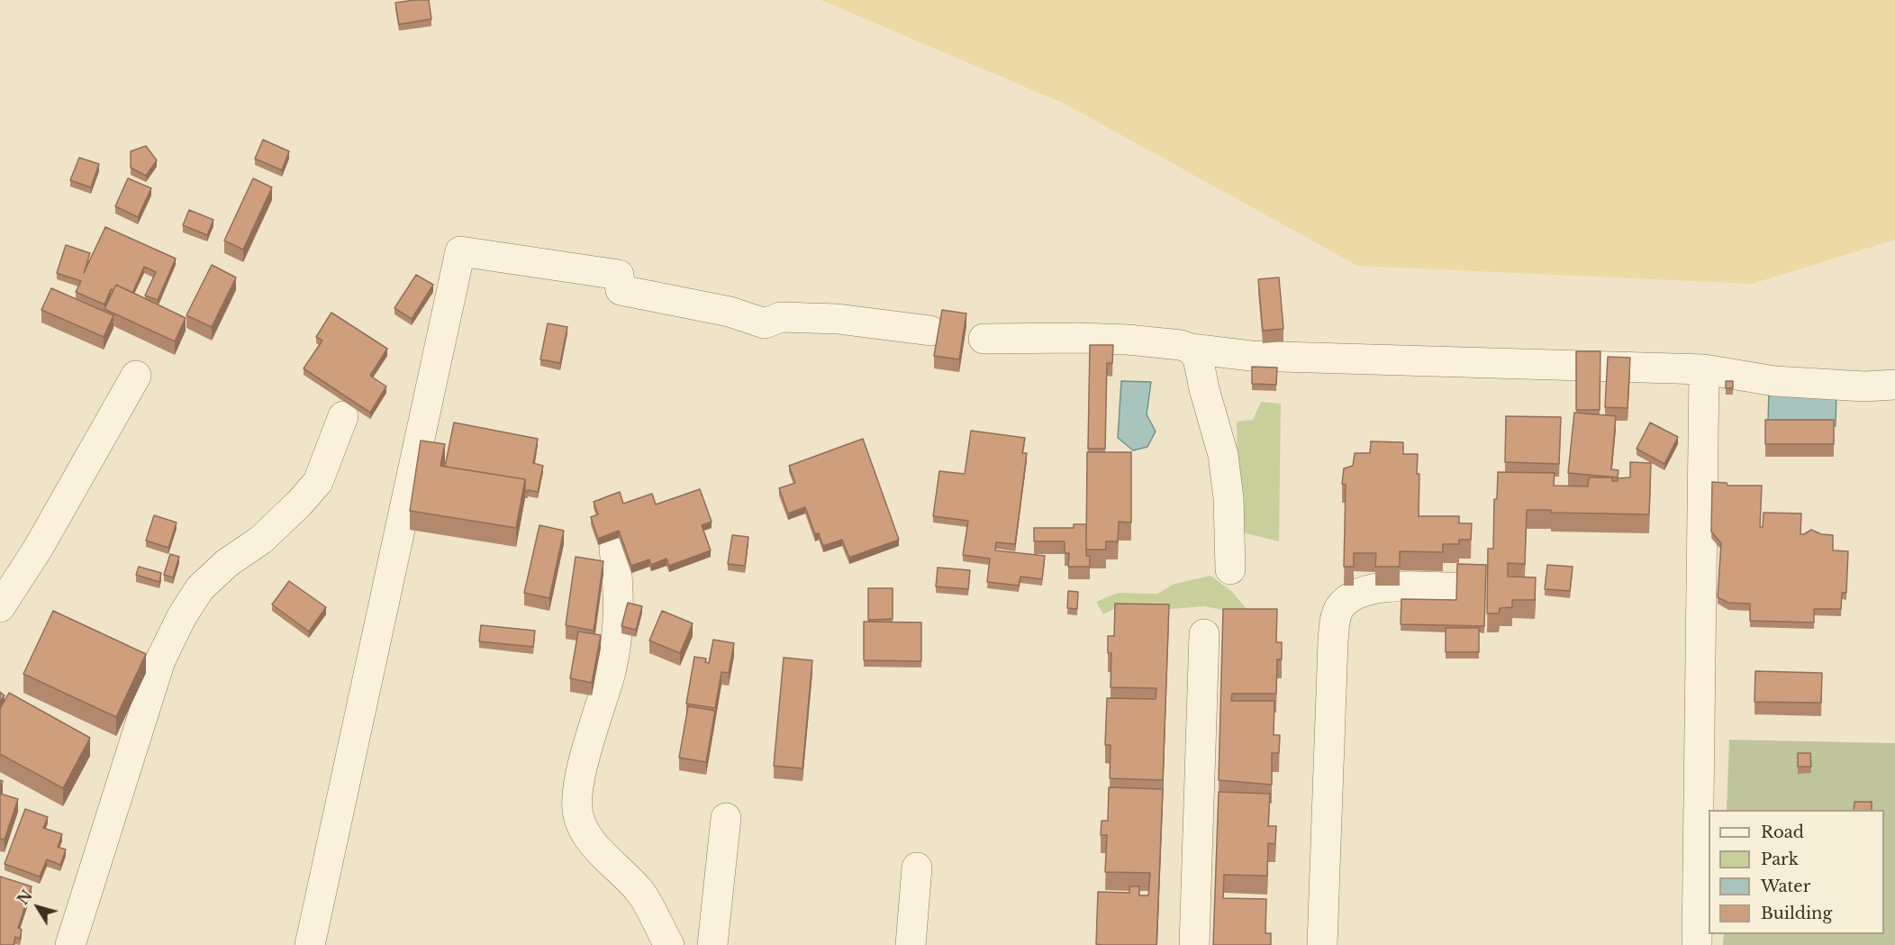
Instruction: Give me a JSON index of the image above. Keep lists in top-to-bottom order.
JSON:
{
  "legend": [
    "Road",
    "Park",
    "Water",
    "Building"
  ],
  "north": "top left"
}
